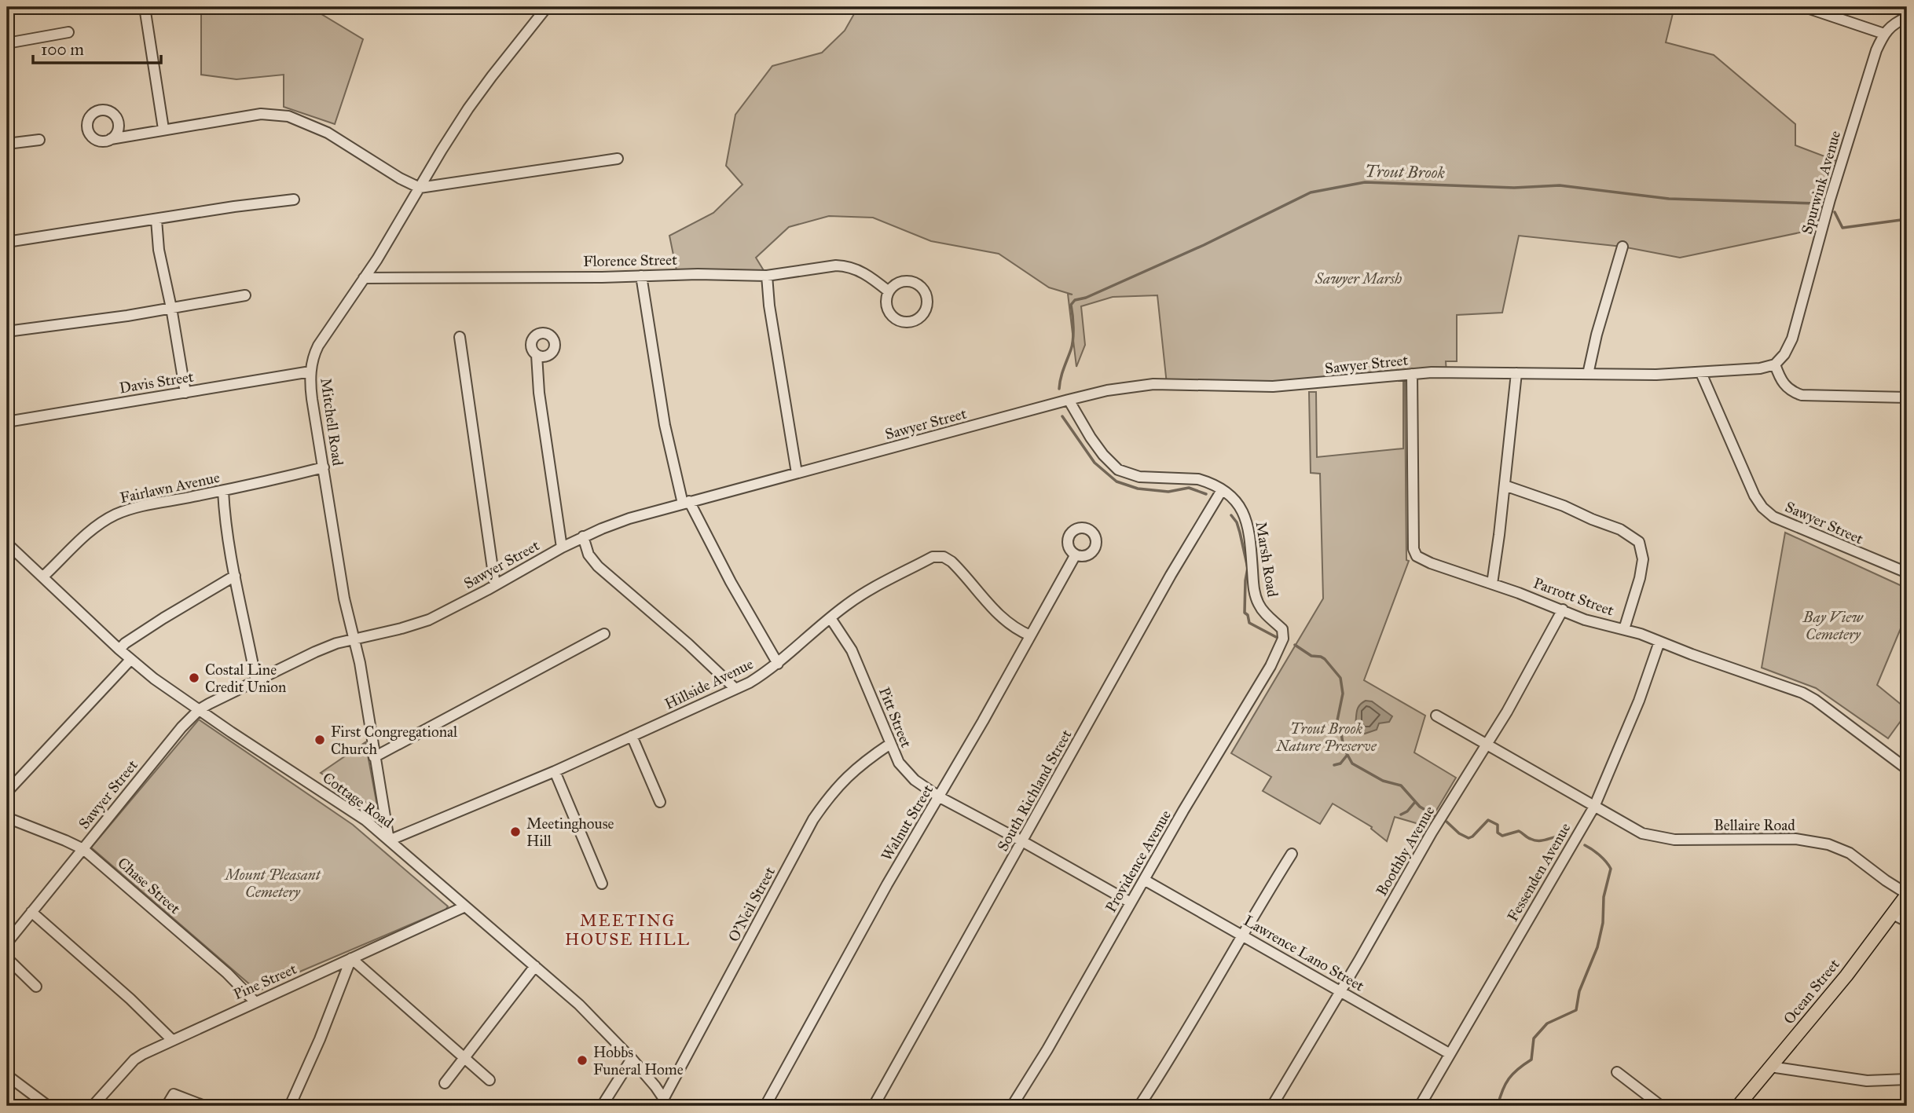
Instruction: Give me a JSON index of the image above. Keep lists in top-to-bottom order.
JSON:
{
  "streets": {
    "main road": ["Ocean Street"],
    "street": [
      "Spurwink Avenue",
      "Florence Street",
      "Sawyer Street",
      "Davis Street",
      "Mitchell Road",
      "Fairlawn Avenue",
      "Marsh Road",
      "Parrott Street",
      "Hillside Avenue",
      "Pitt Street",
      "South Richland Street",
      "Cottage Road",
      "Walnut Street",
      "Bellaire Road",
      "Boothby Avenue",
      "Providence Avenue",
      "Fessenden Avenue",
      "Chase Street",
      "O'Neil Street",
      "Lawrence Lano Street",
      "Pine Street"
    ]
  },
  "crossings": [
    ["Florence Street", "Mitchell Road"],
    ["Sawyer Street", "Mitchell Road"],
    ["Sawyer Street", "Marsh Road"],
    ["Sawyer Street", "Parrott Street"],
    ["Sawyer Street", "Cottage Road"],
    ["Sawyer Street", "Chase Street"],
    ["Davis Street", "Mitchell Road"],
    ["Mitchell Road", "Fairlawn Avenue"],
    ["Mitchell Road", "Hillside Avenue"],
    ["Mitchell Road", "Cottage Road"],
    ["Fairlawn Avenue", "Cottage Road"],
    ["Marsh Road", "South Richland Street"],
    ["Marsh Road", "Providence Avenue"],
    ["Parrott Street", "Boothby Avenue"],
    ["Parrott Street", "Fessenden Avenue"],
    ["Hillside Avenue", "Pitt Street"],
    ["Hillside Avenue", "Cottage Road"],
    ["Hillside Avenue", "Walnut Street"],
    ["Pitt Street", "South Richland Street"],
    ["Pitt Street", "Walnut Street"],
    ["Pitt Street", "Providence Avenue"],
    ["Pitt Street", "O'Neil Street"],
    ["Cottage Road", "O'Neil Street"],
    ["Cottage Road", "Pine Street"],
    ["Bellaire Road", "Boothby Avenue"],
    ["Bellaire Road", "Fessenden Avenue"],
    ["Bellaire Road", "Ocean Street"],
    ["Boothby Avenue", "Lawrence Lano Street"],
    ["Providence Avenue", "Lawrence Lano Street"],
    ["Fessenden Avenue", "Lawrence Lano Street"],
    ["Chase Street", "Pine Street"]
  ],
  "districts": ["MEETING HOUSE HILL"],
  "water": ["Trout Brook"],
  "parks": [
    "Sawyer Marsh",
    "Bay View Cemetery",
    "Trout Brook Nature Preserve",
    "Mount Pleasant Cemetery"
  ],
  "places": [
    "Costal Line Credit Union",
    "First Congregational Church",
    "Meetinghouse Hill",
    "Hobbs Funeral Home"
  ],
  "scale_bar": "100 m"
}
